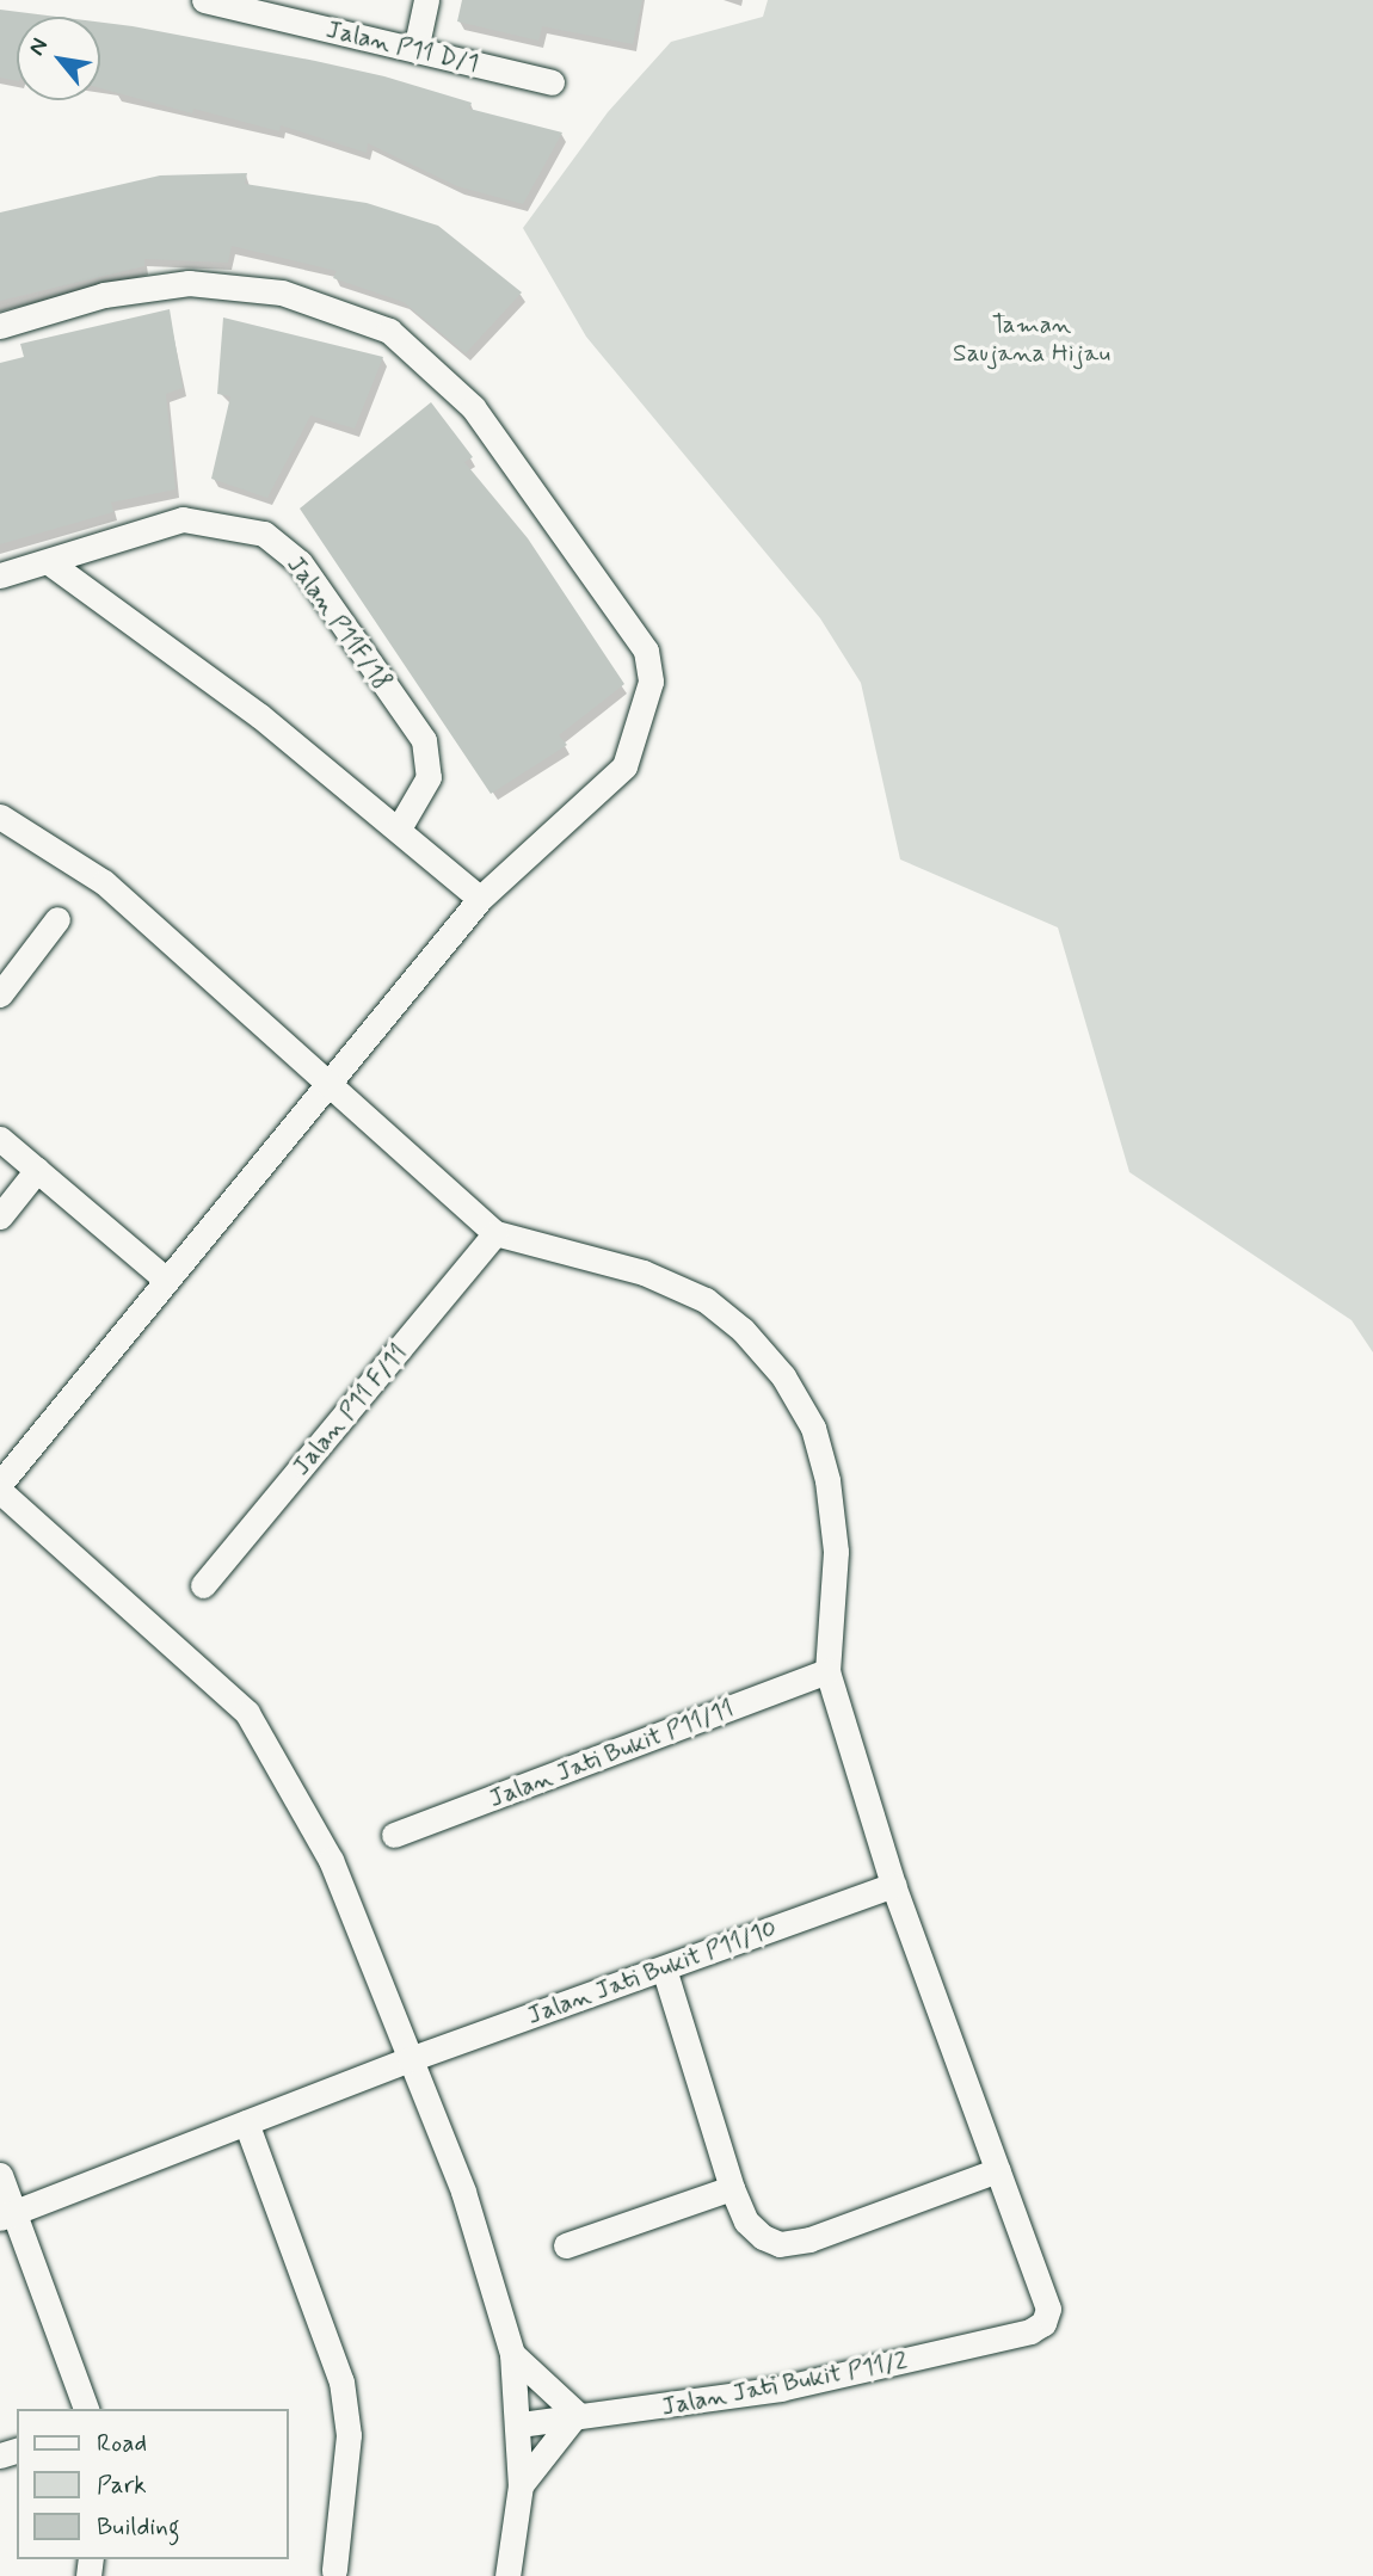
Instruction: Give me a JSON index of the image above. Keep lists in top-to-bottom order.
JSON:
{
  "streets": {
    "street": [
      "Jalan P11 D/1",
      "Jalan P11F/18",
      "Jalan P11 F/11",
      "Jalan Jati Bukit P11/11",
      "Jalan Jati Bukit P11/10",
      "Jalan Jati Bukit P11/2"
    ]
  },
  "parks": ["Taman Saujana Hijau"],
  "legend": ["Road", "Park", "Building"],
  "north": "top left"
}
